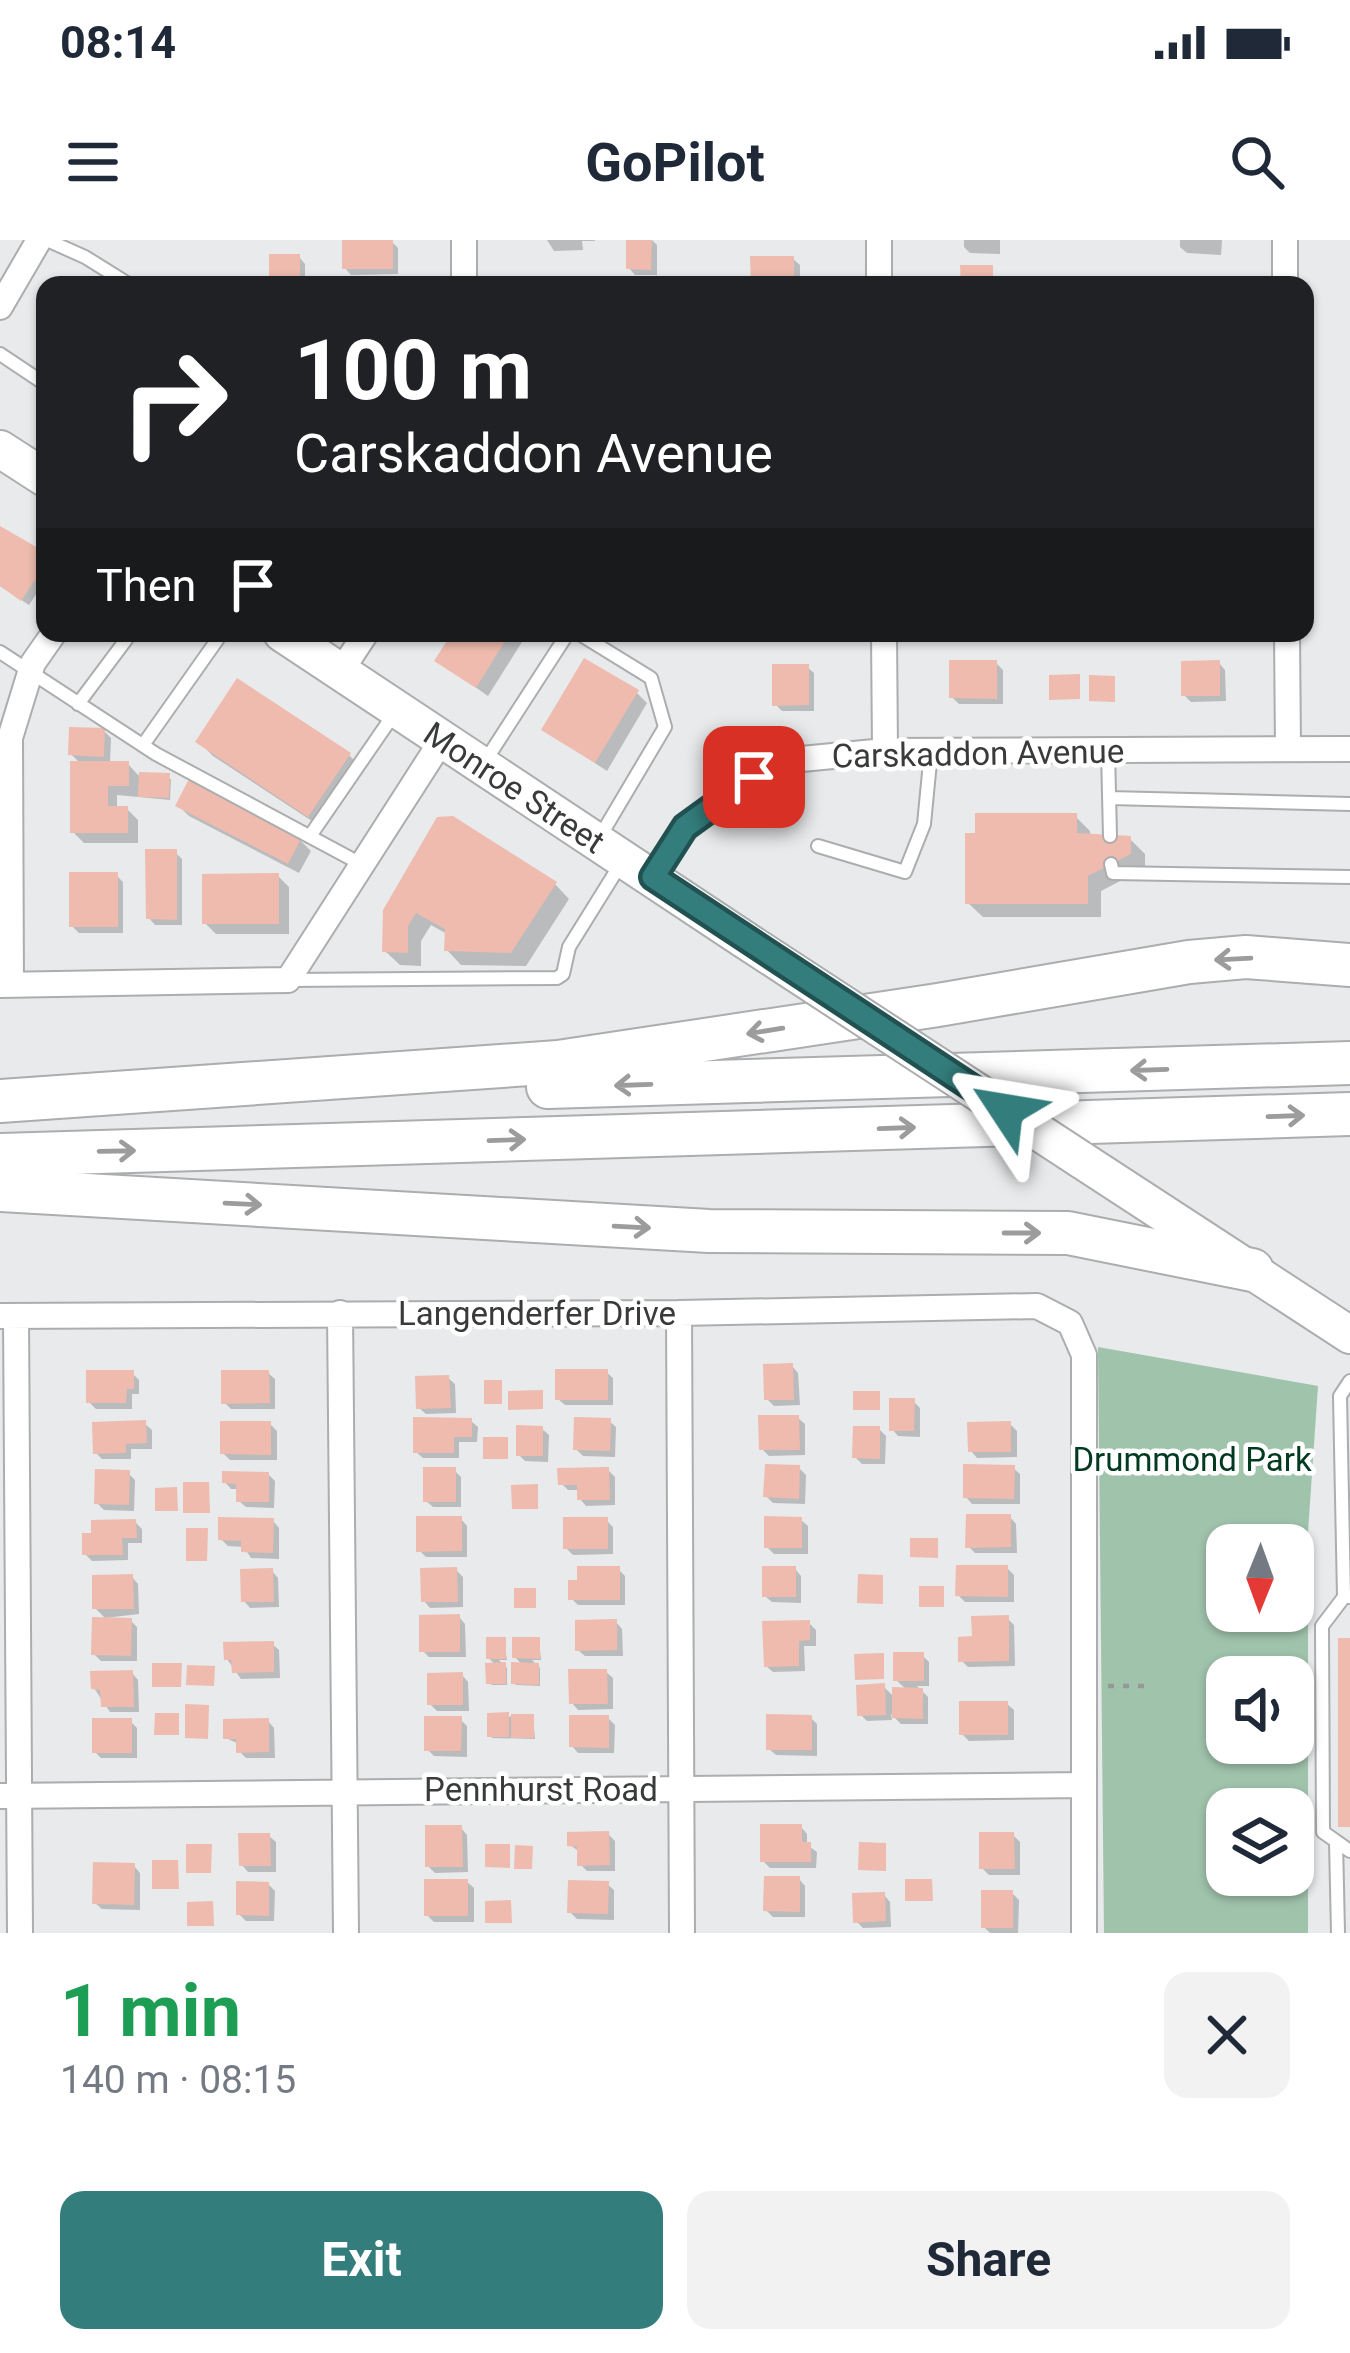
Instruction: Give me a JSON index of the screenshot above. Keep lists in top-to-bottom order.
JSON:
{
  "streets": {
    "main road": ["Monroe Street"],
    "street": ["Carskaddon Avenue", "Langenderfer Drive", "Pennhurst Road"]
  },
  "crossings": [
    ["Carskaddon Avenue", "Monroe Street"]
  ],
  "parks": ["Drummond Park"],
  "north": "bottom",
  "page": {
    "status": "08:14",
    "header": "GoPilot",
    "turn": ["100 m", "Carskaddon Avenue"],
    "then": "Then",
    "heading": ["1 min", "140 m · 08:15"],
    "buttons": ["Exit", "Share"]
  }
}
